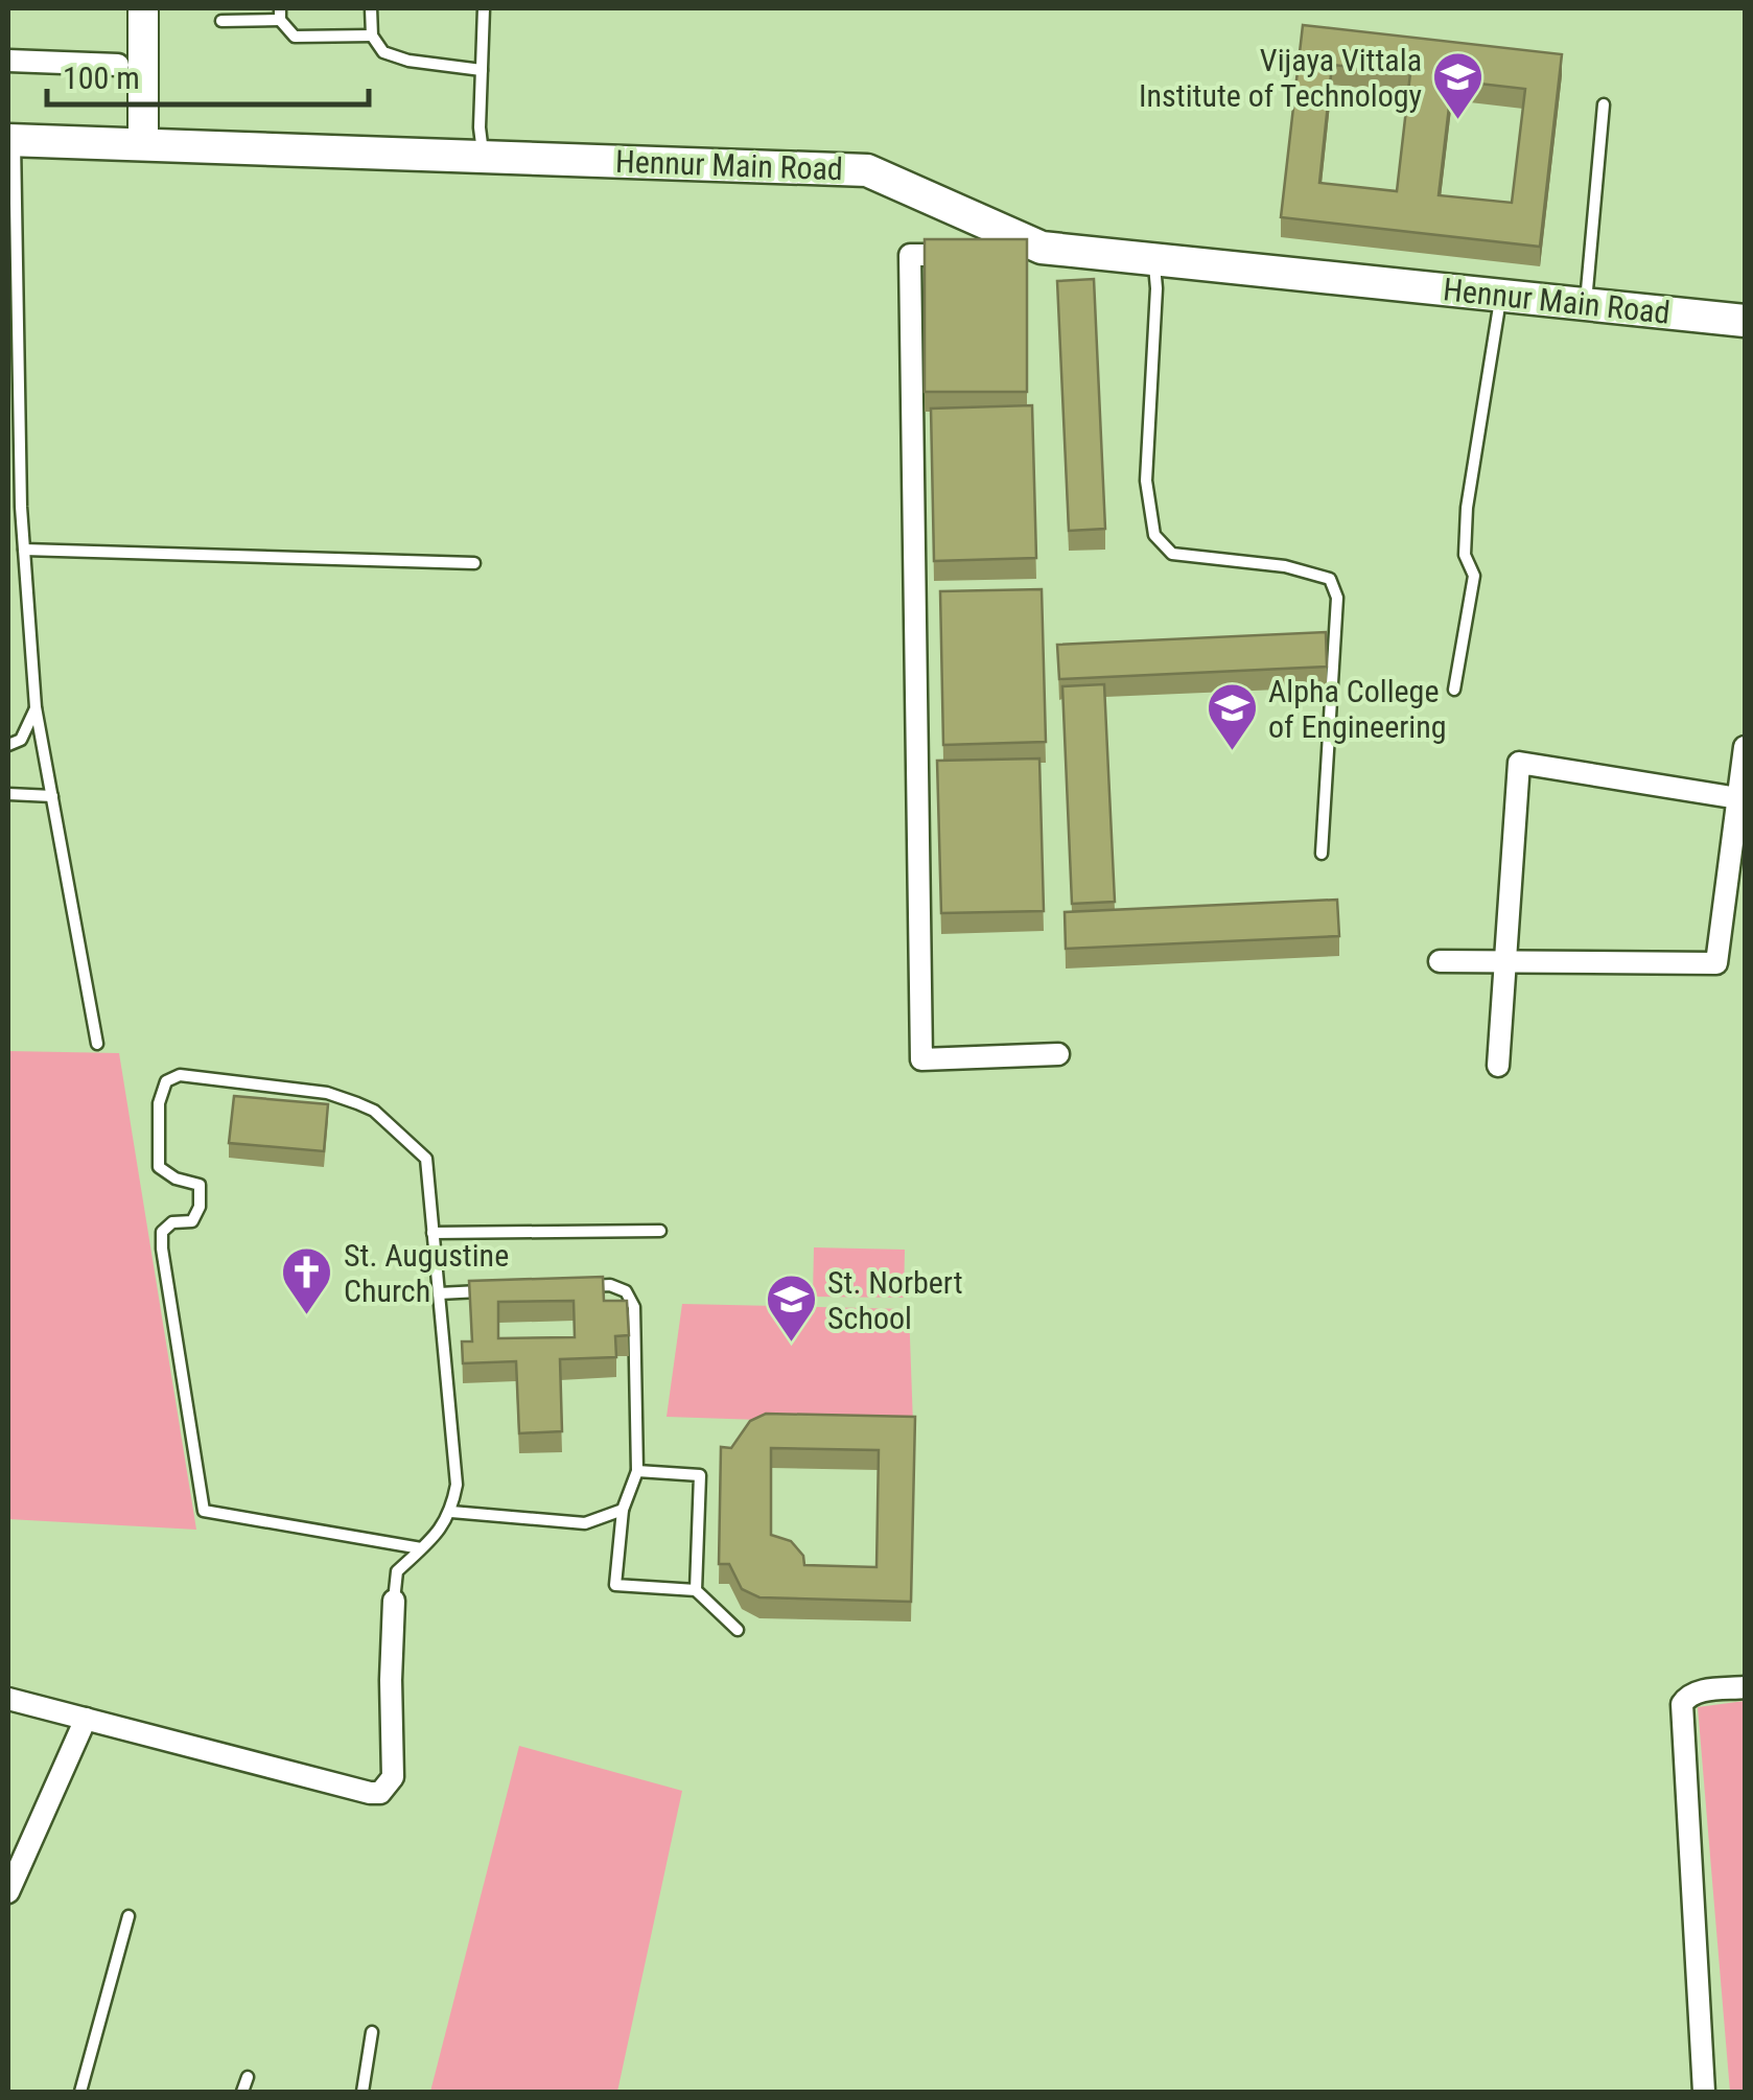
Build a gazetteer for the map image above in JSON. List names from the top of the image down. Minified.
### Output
{"streets":{"main road":["Hennur Main Road"]},"places":{"school or university":["Vijaya Vittala Institute of Technology","Alpha College of Engineering","St. Norbert School"],"church":["St. Augustine Church"]},"scale_bar":"100 m"}
